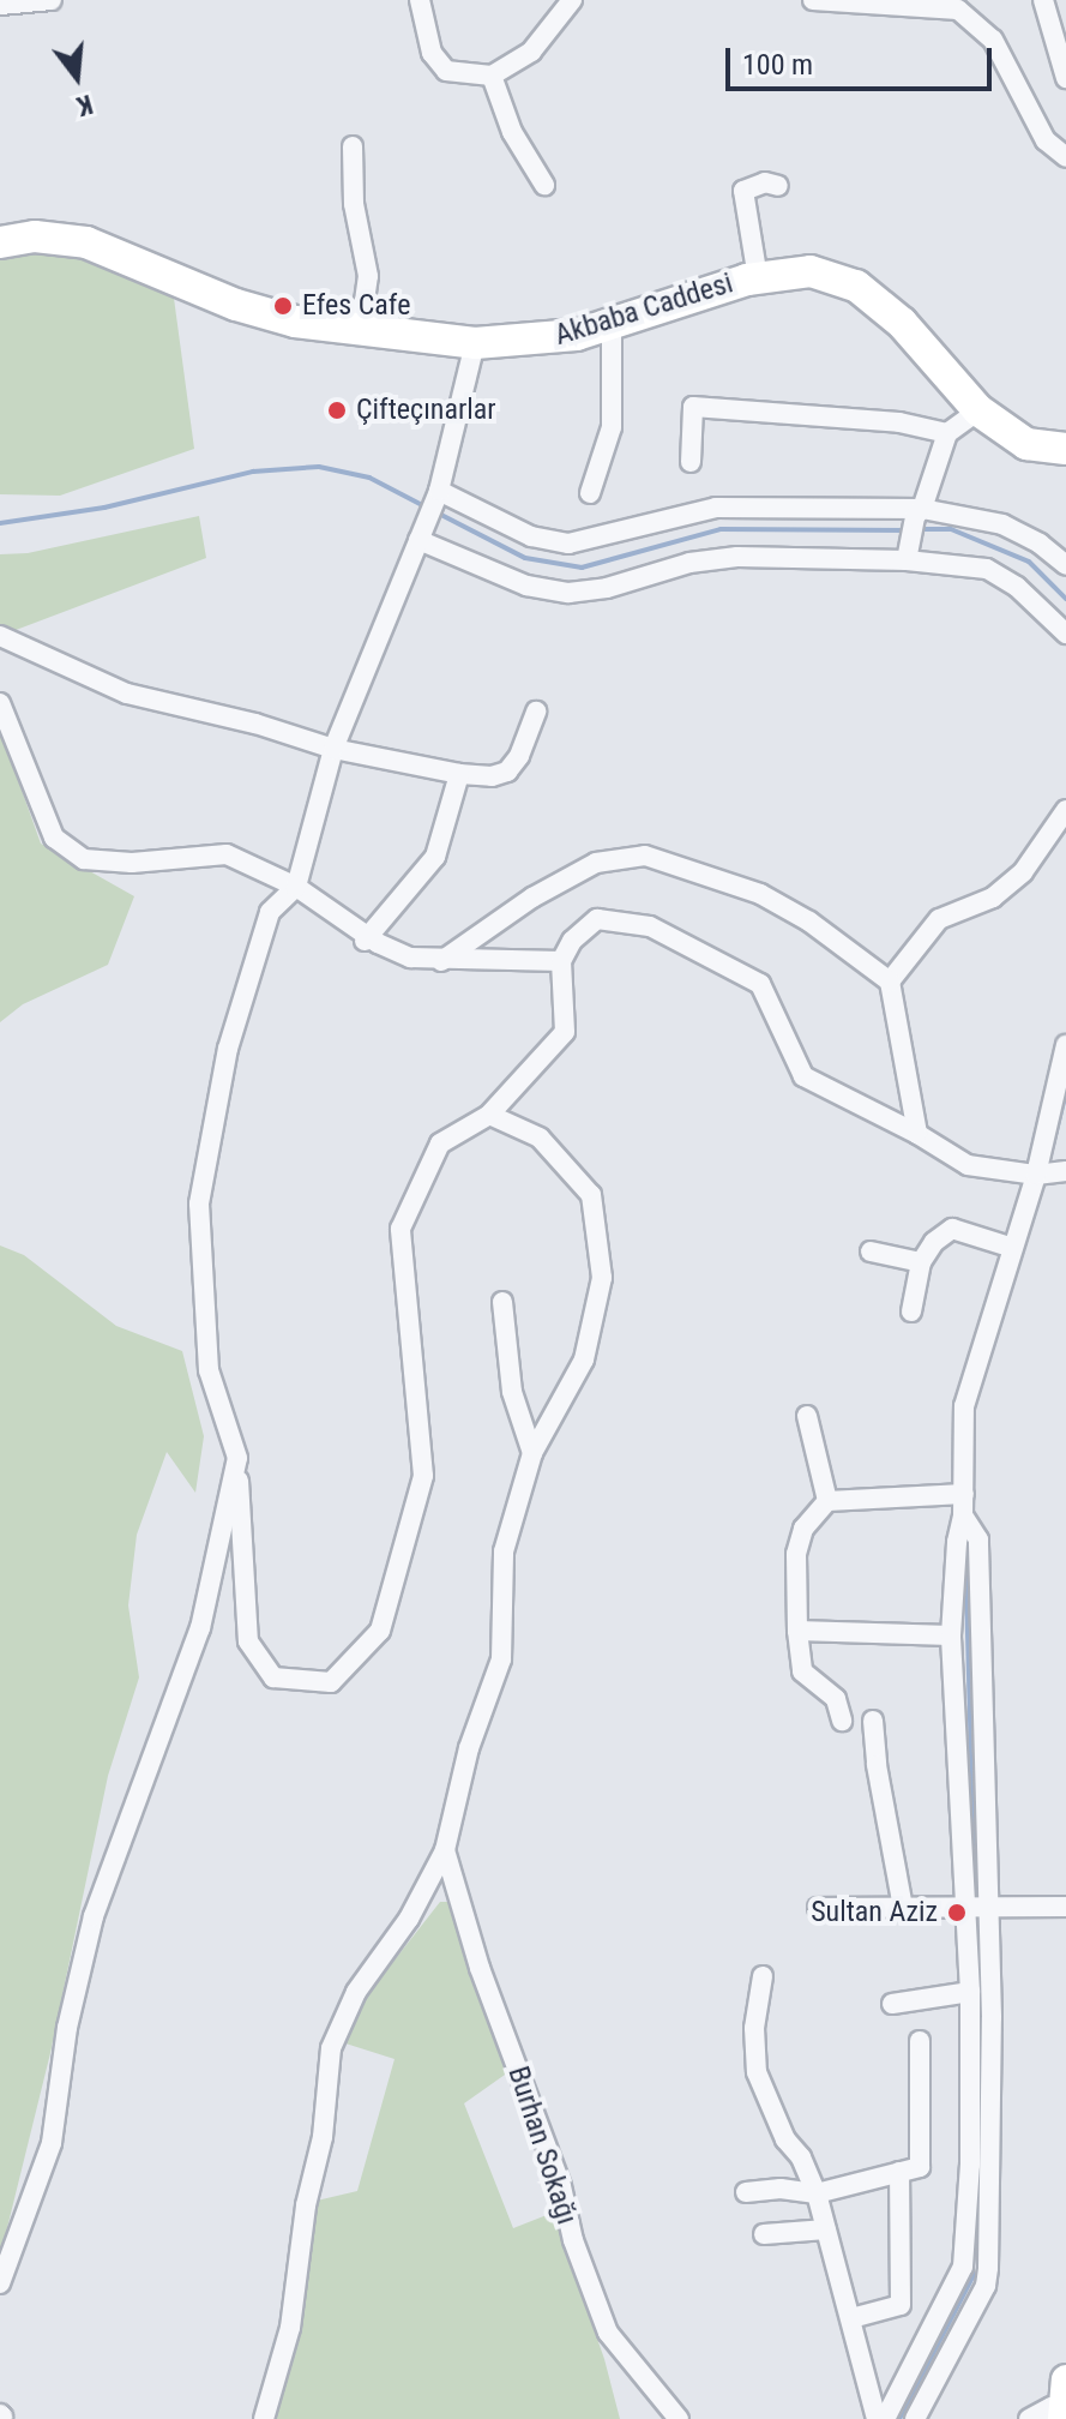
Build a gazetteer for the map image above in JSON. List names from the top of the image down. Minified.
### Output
{"streets":{"main road":["Akbaba Caddesi"],"street":["Burhan Sokağı"]},"places":["Efes Cafe","Çifteçınarlar","Sultan Aziz"],"scale_bar":"100 m","north":"bottom"}
